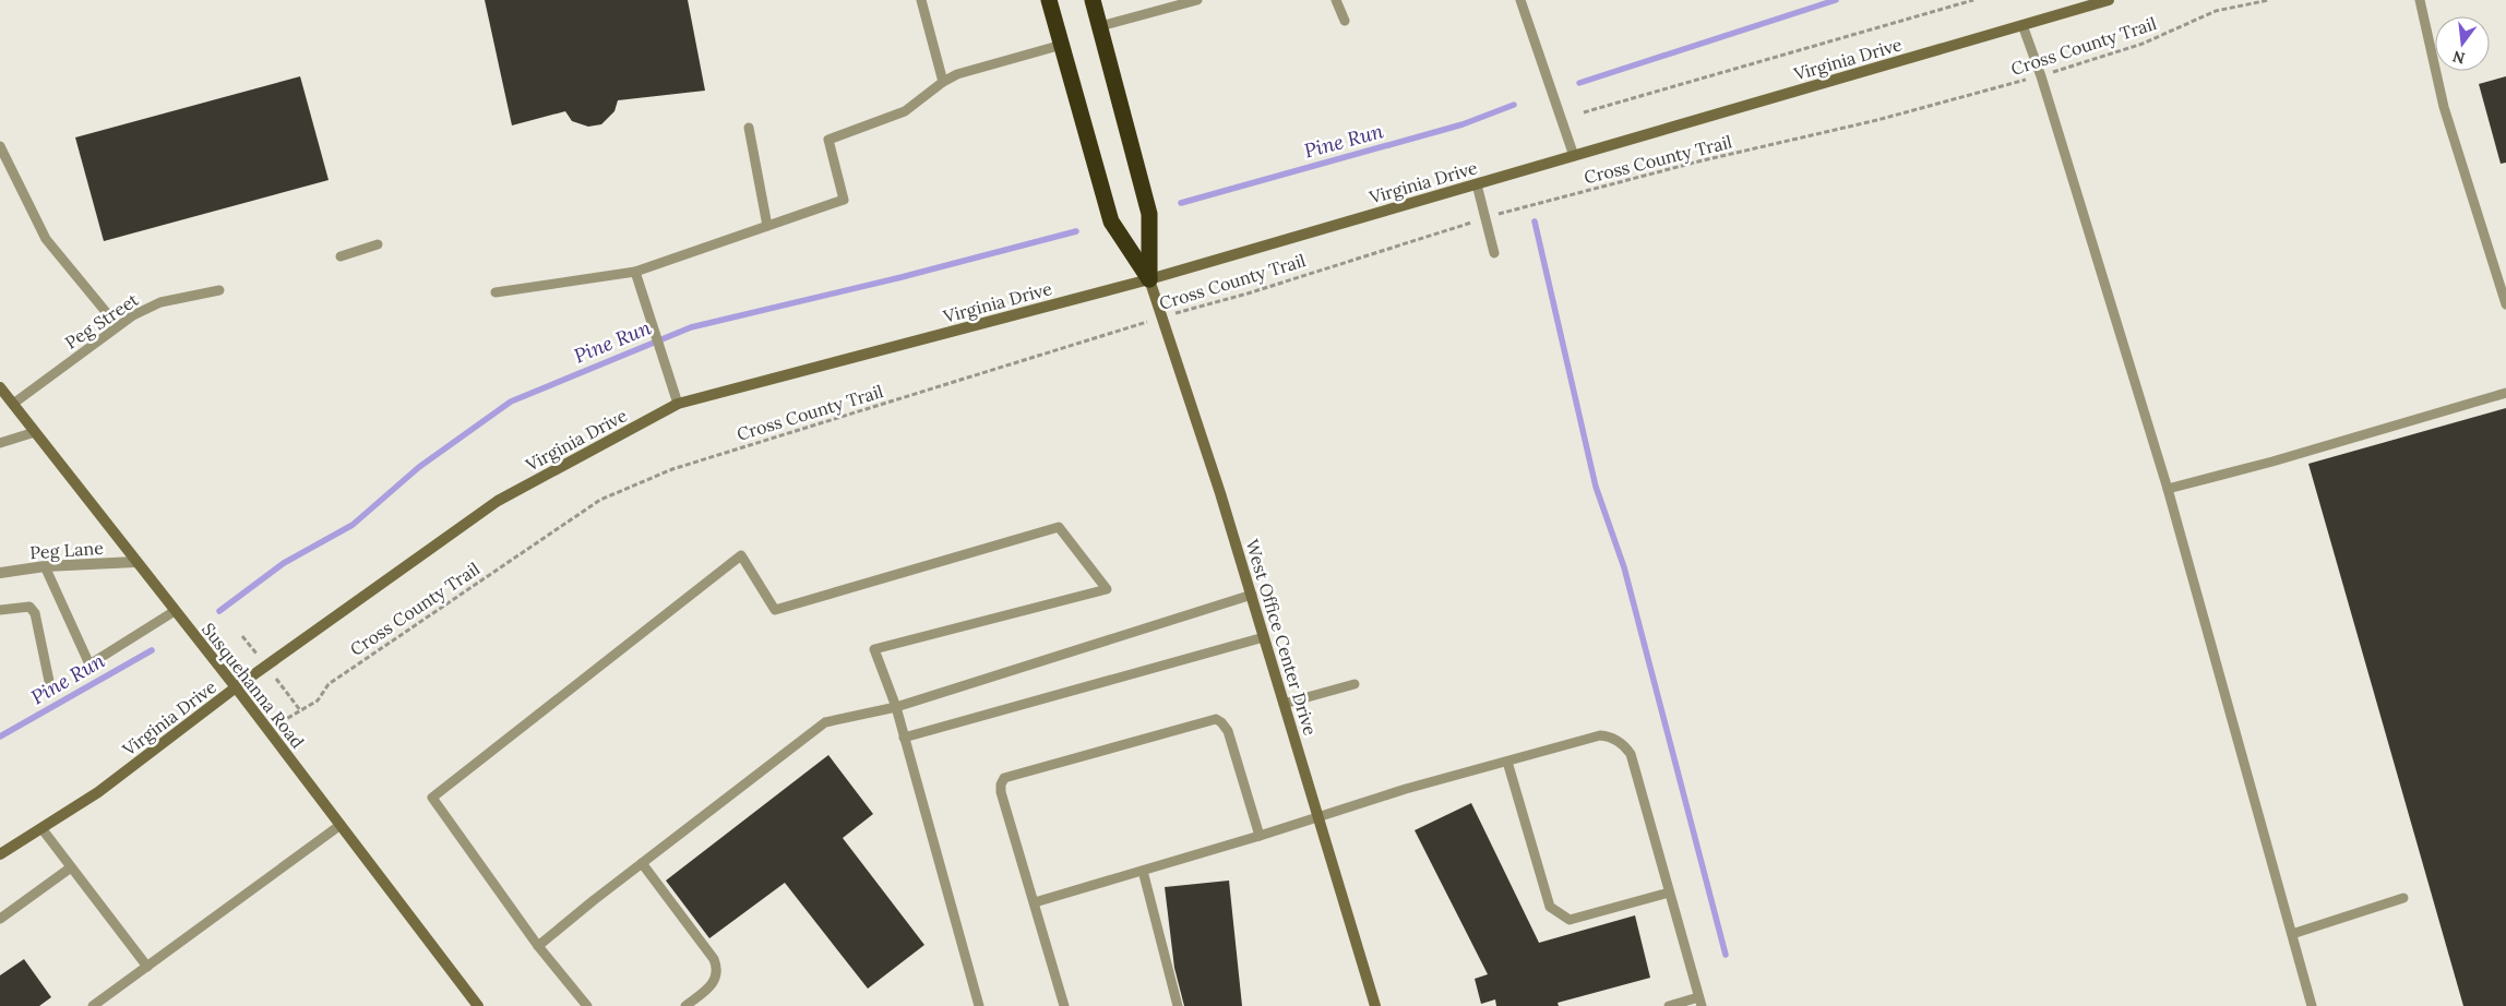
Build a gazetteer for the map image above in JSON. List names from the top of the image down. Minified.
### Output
{"streets":{"main road":["Virginia Drive","West Office Center Drive","Susquehanna Road"],"street":["Peg Lane"],"lane":["Peg Street"],"path":["Cross County Trail"]},"crossings":[["Cross County Trail","West Office Center Drive"],["Cross County Trail","Susquehanna Road"],["Virginia Drive","West Office Center Drive"],["Virginia Drive","Susquehanna Road"],["Peg Street","Susquehanna Road"],["Peg Lane","Susquehanna Road"]],"water":["Pine Run"],"north":"bottom"}
